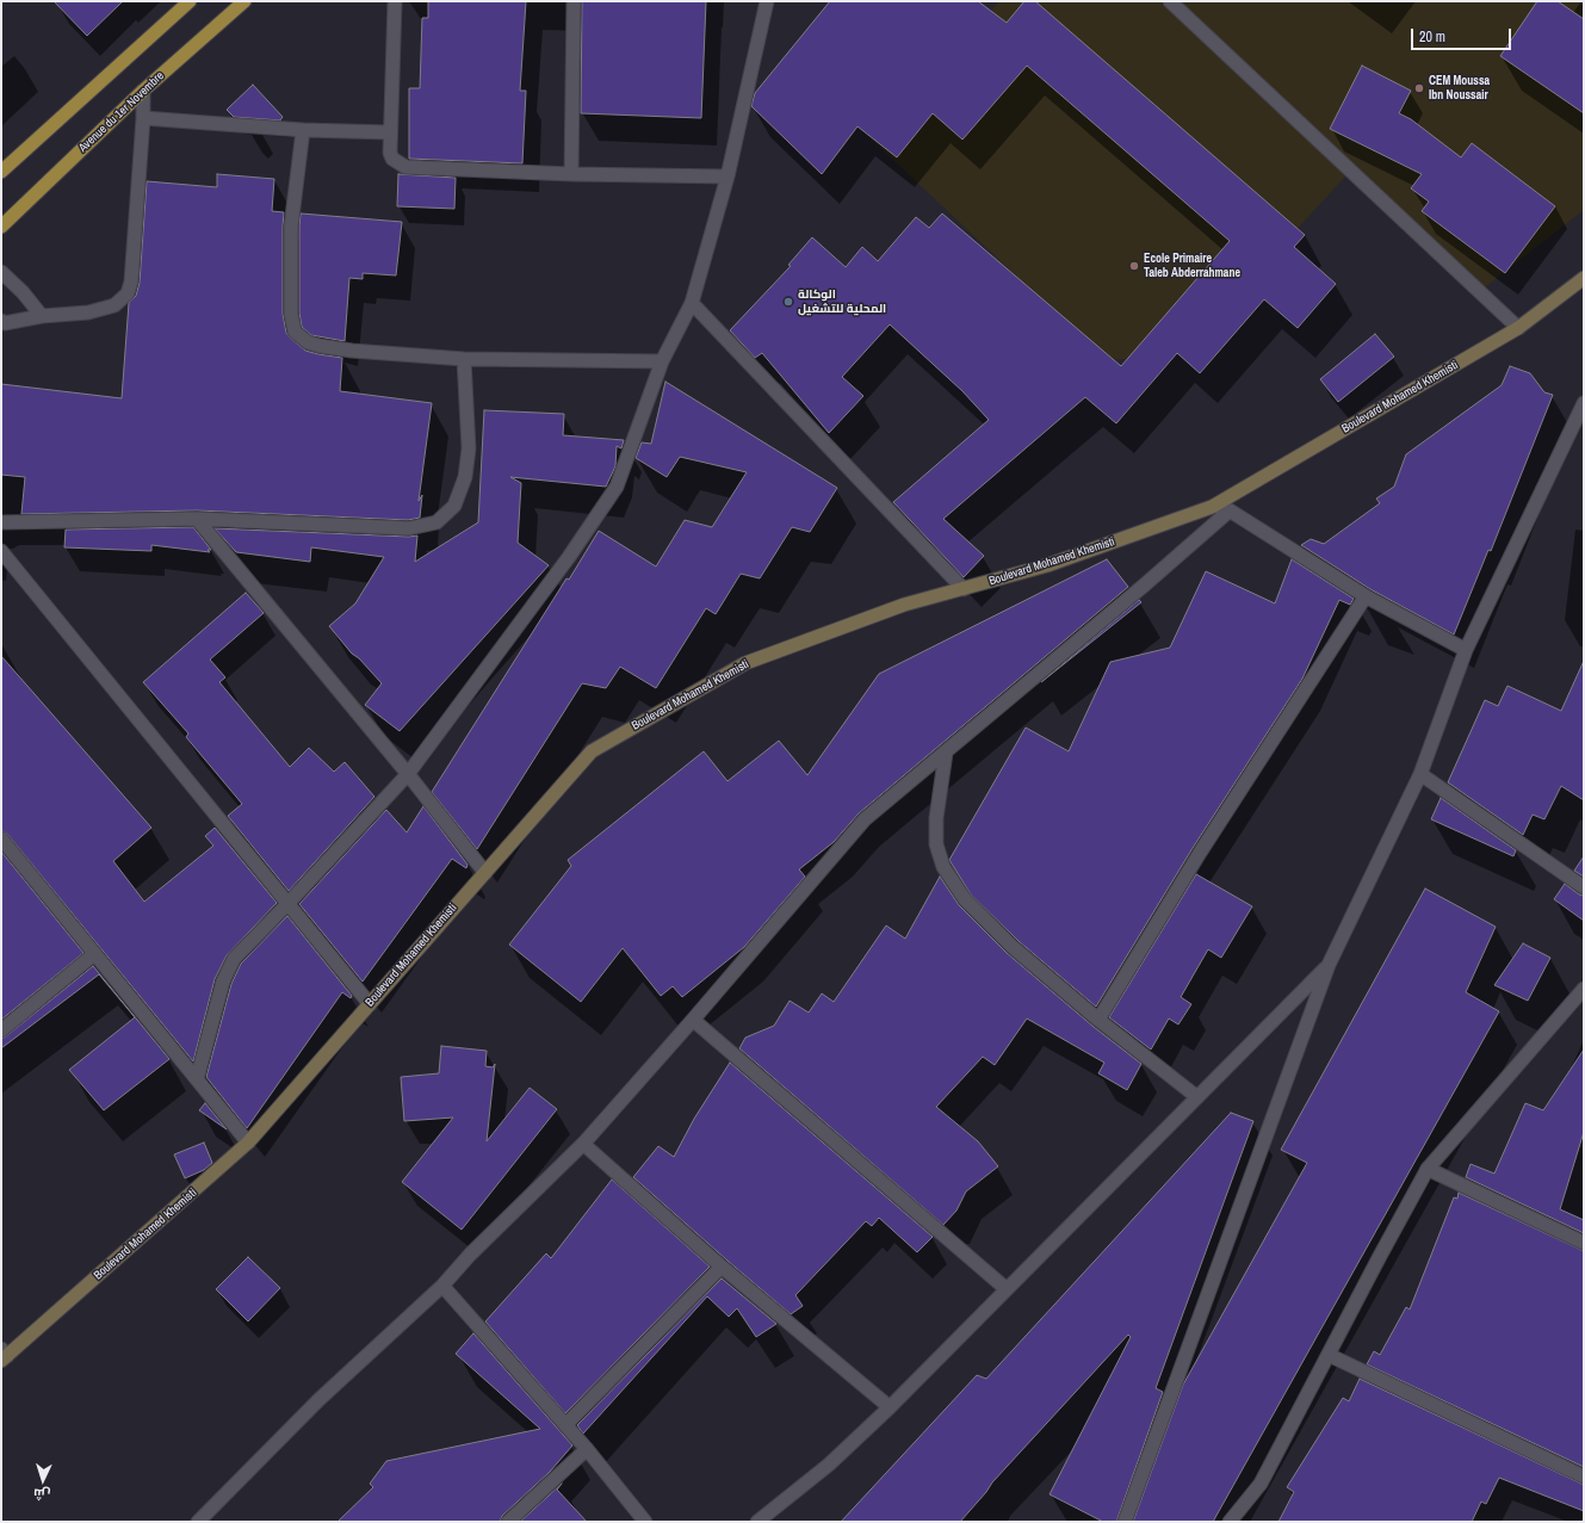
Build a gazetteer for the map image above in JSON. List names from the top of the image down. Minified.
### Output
{"streets":{"main road":["Avenue du 1er Novembre","Boulevard Mohamed Khemisti"]},"places":["CEM Moussa Ibn Noussair","Ecole Primaire Taleb Abderrahmane","الوكالة المحلية للتشغيل"],"scale_bar":"20 m","north":"bottom"}
